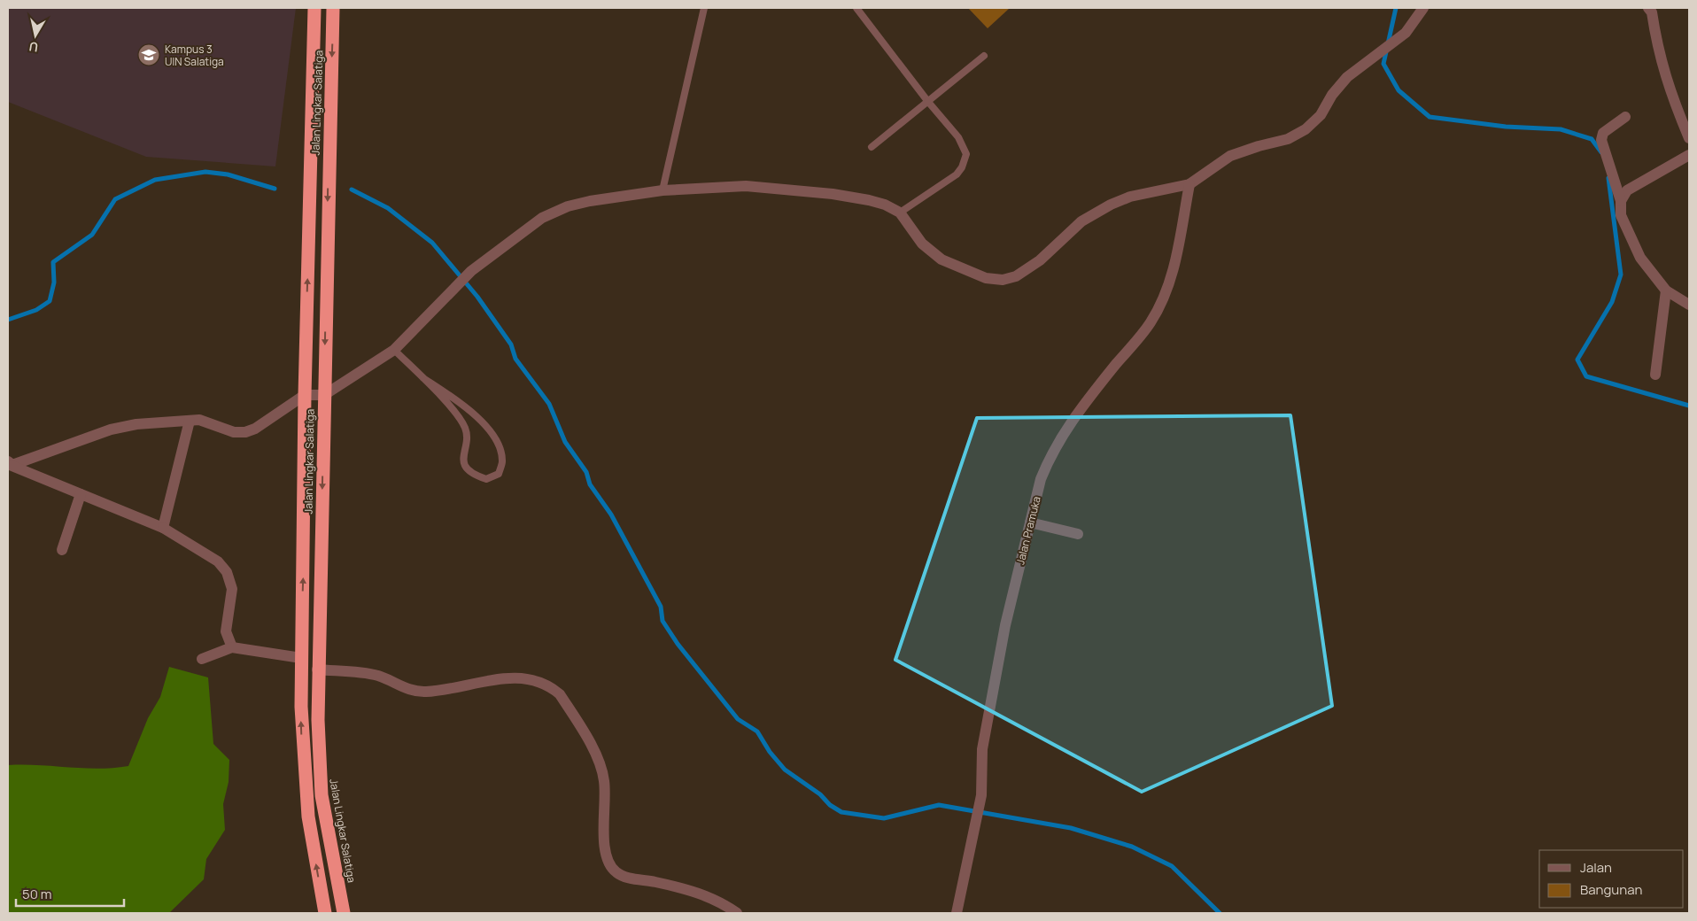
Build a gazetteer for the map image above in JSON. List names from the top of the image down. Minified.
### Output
{"streets":{"highway":["Jalan Lingkar Salatiga"],"street":["Jalan Pramuka"]},"places":{"school or university":["Kampus 3 UIN Salatiga"]},"legend":["Jalan","Bangunan"],"scale_bar":"50 m","north":"bottom"}
